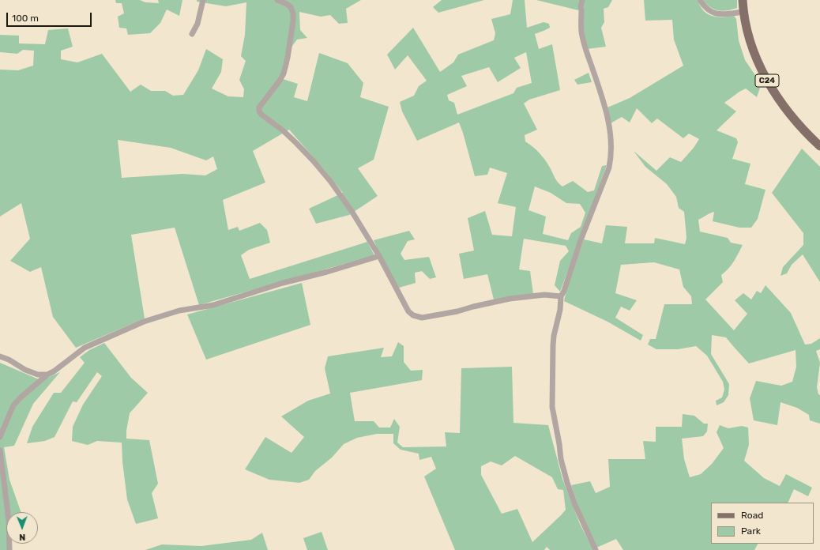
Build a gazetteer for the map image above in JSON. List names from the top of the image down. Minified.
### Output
{"streets":{"main road":["C24"]},"legend":["Road","Park"],"scale_bar":"100 m","north":"bottom"}
